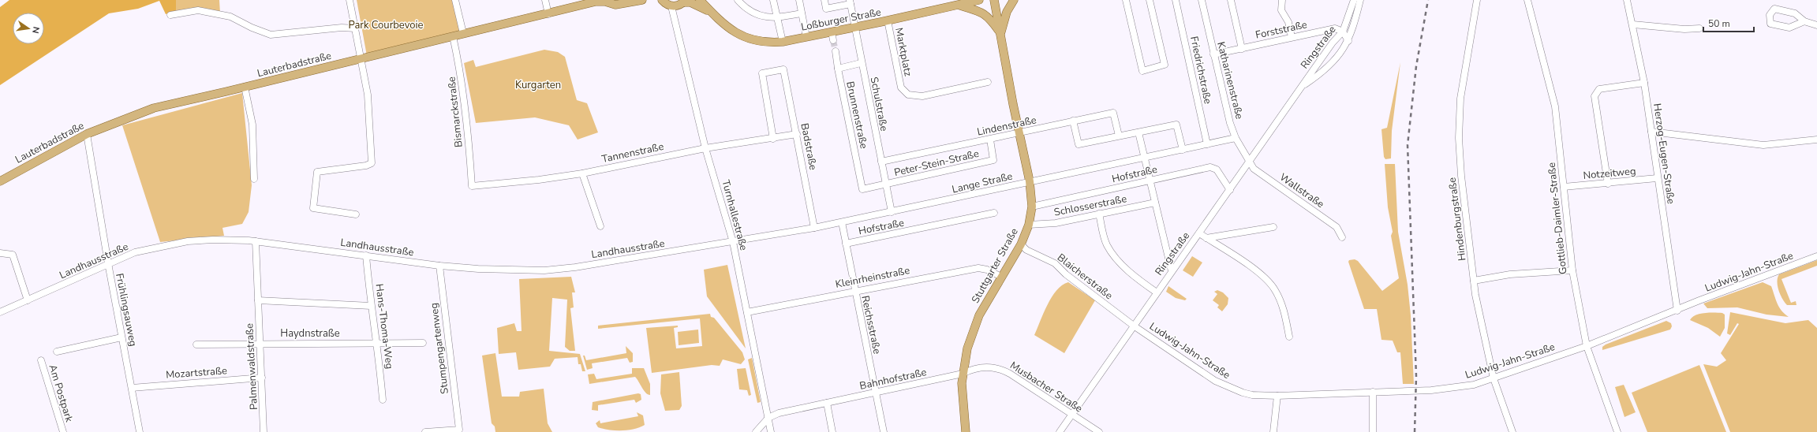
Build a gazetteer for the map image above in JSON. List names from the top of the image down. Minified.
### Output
{"streets":{"main road":["Loßburger Straße","Lauterbadstraße","Stuttgarter Straße"],"street":["Forststraße","Ringstraße","Marktplatz","Friedrichstraße","Katharinenstraße","Schulstraße","Bismarckstraße","Brunnenstraße","Lindenstraße","Badstraße","Tannenstraße","Herzog-Eugen-Straße","Peter-Stein-Straße","Notzeitweg","Hofstraße","Lange Straße","Wallstraße","Schlosserstraße","Turnhallestraße","Gottlieb-Daimler-Straße","Hindenburgstraße","Landhausstraße","Ludwig-Jahn-Straße","Blaicherstraße","Kleinrheinstraße","Frühlingsauweg","Reichsstraße","Hans-Thoma-Weg","Haydnstraße","Stumpengartenweg","Palmenwaldstraße","Mozartstraße","Bahnhofstraße","Musbacher Straße","Am Postpark"]},"crossings":[["Loßburger Straße","Marktplatz"],["Loßburger Straße","Schulstraße"],["Loßburger Straße","Stuttgarter Straße"],["Forststraße","Ringstraße"],["Forststraße","Katharinenstraße"],["Ringstraße","Katharinenstraße"],["Ringstraße","Hofstraße"],["Ringstraße","Wallstraße"],["Ringstraße","Ludwig-Jahn-Straße"],["Ringstraße","Blaicherstraße"],["Ringstraße","Musbacher Straße"],["Lauterbadstraße","Bismarckstraße"],["Lauterbadstraße","Frühlingsauweg"],["Friedrichstraße","Lange Straße"],["Katharinenstraße","Lange Straße"],["Katharinenstraße","Wallstraße"],["Schulstraße","Brunnenstraße"],["Schulstraße","Lindenstraße"],["Schulstraße","Peter-Stein-Straße"],["Schulstraße","Lange Straße"],["Bismarckstraße","Tannenstraße"],["Brunnenstraße","Peter-Stein-Straße"],["Lindenstraße","Peter-Stein-Straße"],["Lindenstraße","Stuttgarter Straße"],["Badstraße","Tannenstraße"],["Badstraße","Lange Straße"],["Tannenstraße","Turnhallestraße"],["Herzog-Eugen-Straße","Notzeitweg"],["Herzog-Eugen-Straße","Ludwig-Jahn-Straße"],["Notzeitweg","Gottlieb-Daimler-Straße"],["Hofstraße","Stuttgarter Straße"],["Hofstraße","Reichsstraße"],["Lange Straße","Turnhallestraße"],["Lange Straße","Landhausstraße"],["Lange Straße","Stuttgarter Straße"],["Lange Straße","Reichsstraße"],["Schlosserstraße","Stuttgarter Straße"],["Turnhallestraße","Landhausstraße"],["Turnhallestraße","Kleinrheinstraße"],["Turnhallestraße","Bahnhofstraße"],["Gottlieb-Daimler-Straße","Ludwig-Jahn-Straße"],["Hindenburgstraße","Ludwig-Jahn-Straße"],["Landhausstraße","Frühlingsauweg"],["Landhausstraße","Hans-Thoma-Weg"],["Landhausstraße","Stumpengartenweg"],["Landhausstraße","Palmenwaldstraße"],["Stuttgarter Straße","Blaicherstraße"],["Stuttgarter Straße","Kleinrheinstraße"],["Stuttgarter Straße","Bahnhofstraße"],["Stuttgarter Straße","Musbacher Straße"],["Ludwig-Jahn-Straße","Blaicherstraße"],["Kleinrheinstraße","Reichsstraße"],["Frühlingsauweg","Mozartstraße"],["Reichsstraße","Bahnhofstraße"],["Hans-Thoma-Weg","Haydnstraße"],["Haydnstraße","Palmenwaldstraße"],["Palmenwaldstraße","Mozartstraße"],["Bahnhofstraße","Musbacher Straße"]],"parks":["Park Courbevoie","Kurgarten"],"scale_bar":"50 m","north":"right"}
